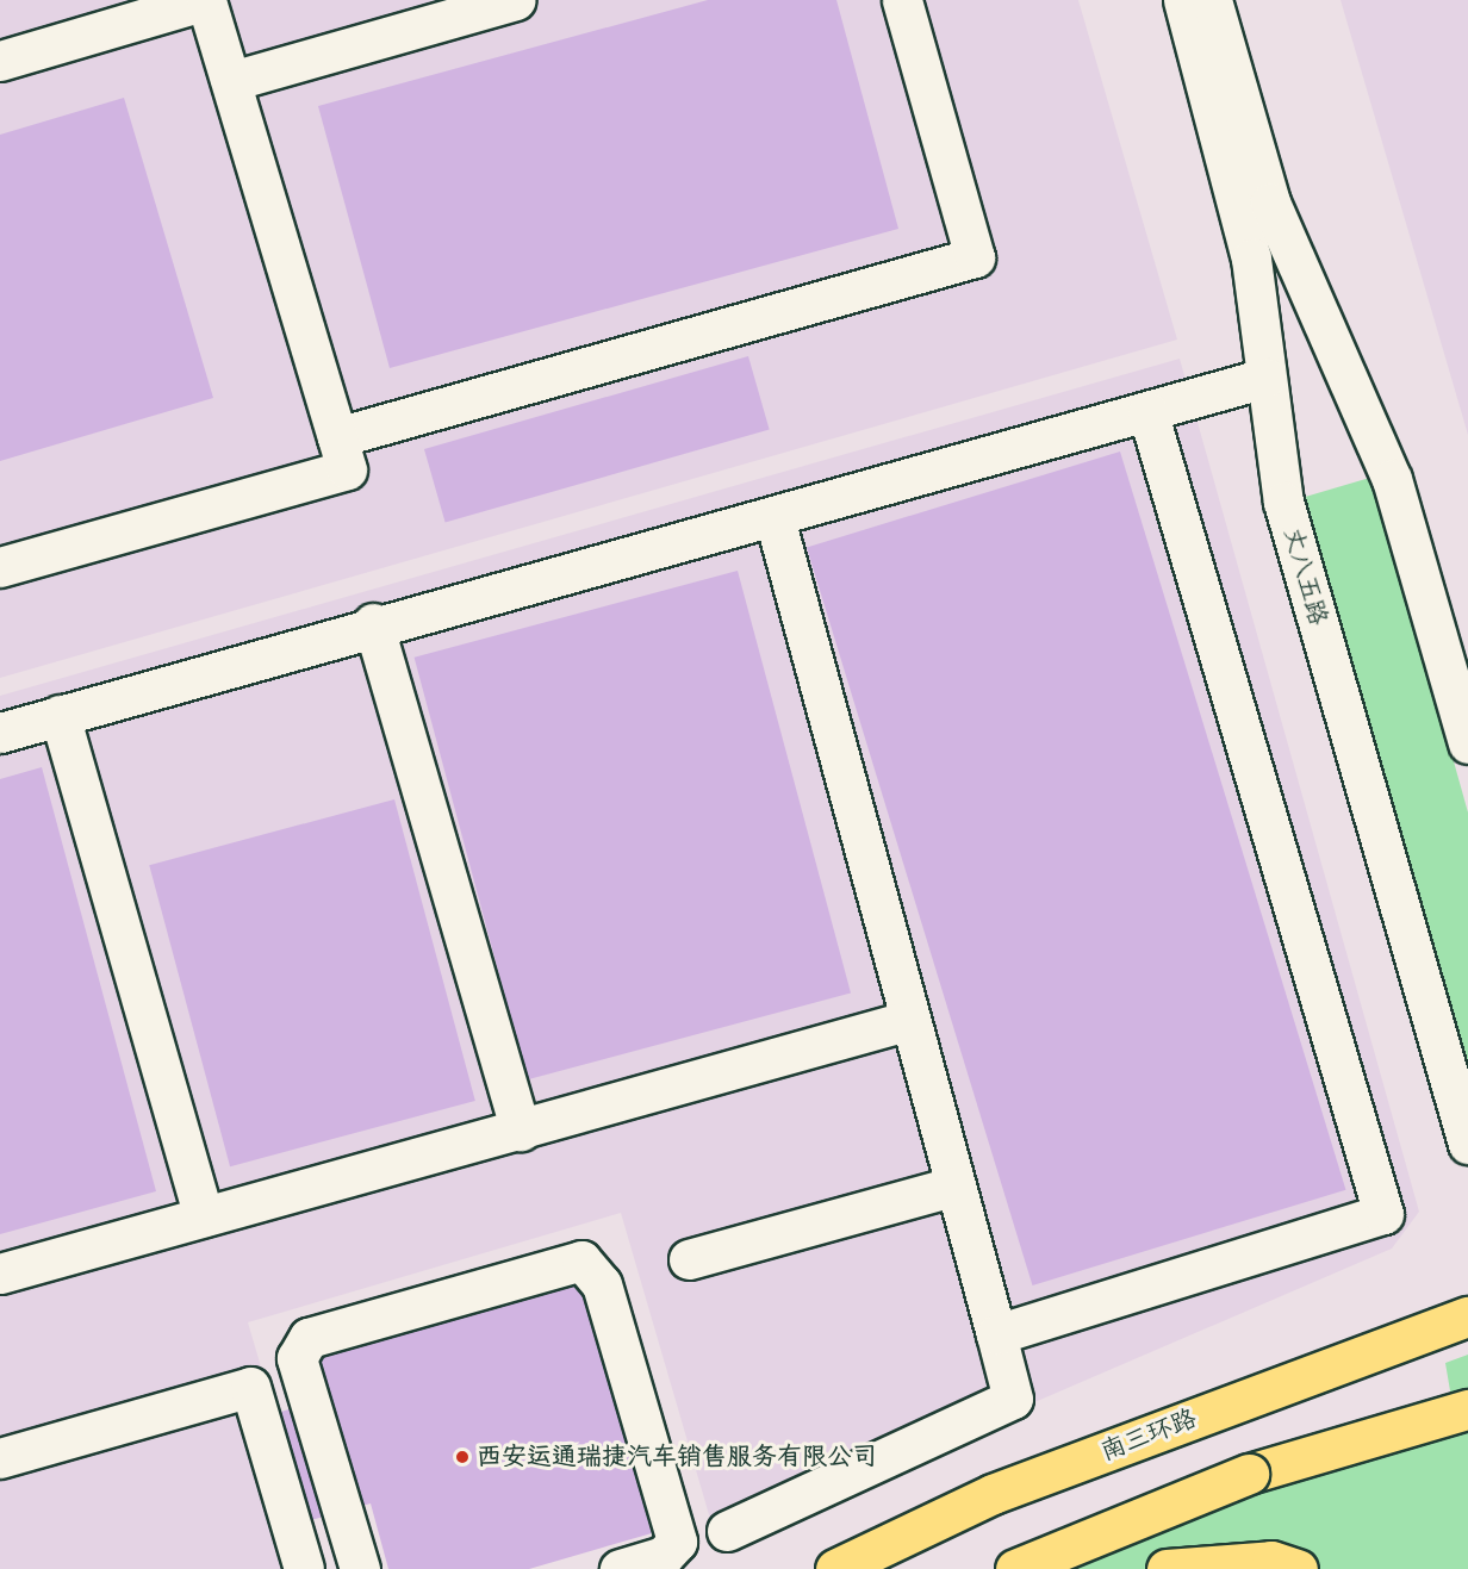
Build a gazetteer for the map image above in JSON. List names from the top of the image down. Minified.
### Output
{"streets":{"highway":["南三环路"],"street":["丈八五路"]},"places":["西安运通瑞捷汽车销售服务有限公司"]}
